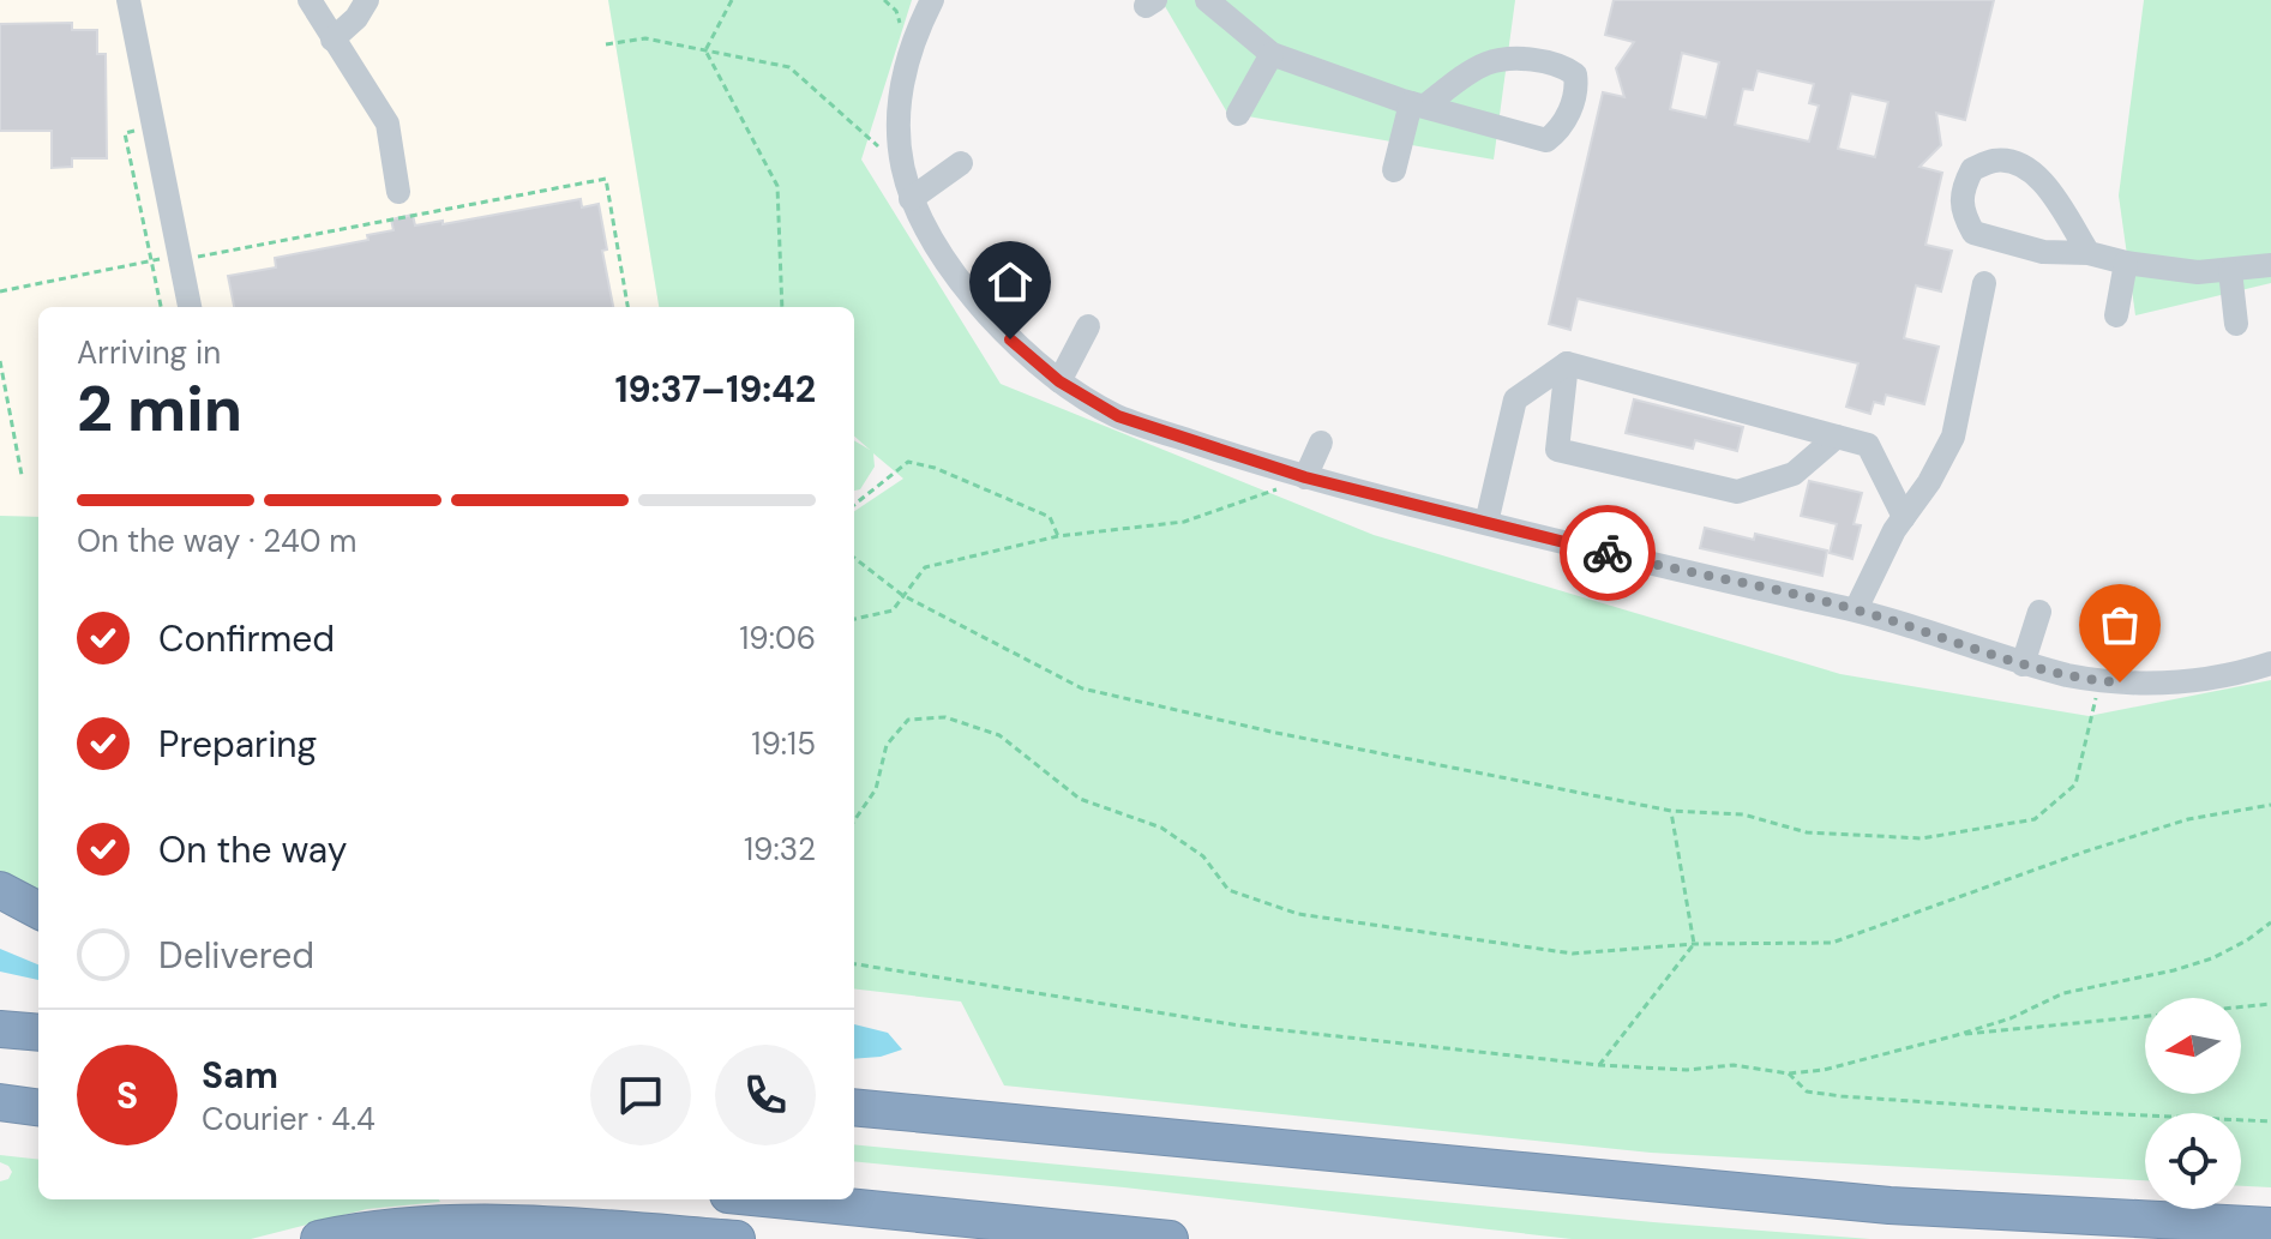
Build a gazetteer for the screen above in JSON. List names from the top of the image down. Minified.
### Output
{"north":"left","page":{"heading":["2 min","Arriving in","19:37–19:42"],"panel":["Sam","Courier · 4.4"],"bar":"On the way · 240 m","list":[["Confirmed","19:06"],["Preparing","19:15"],["On the way","19:32"],"Delivered"],"round":"S"}}
